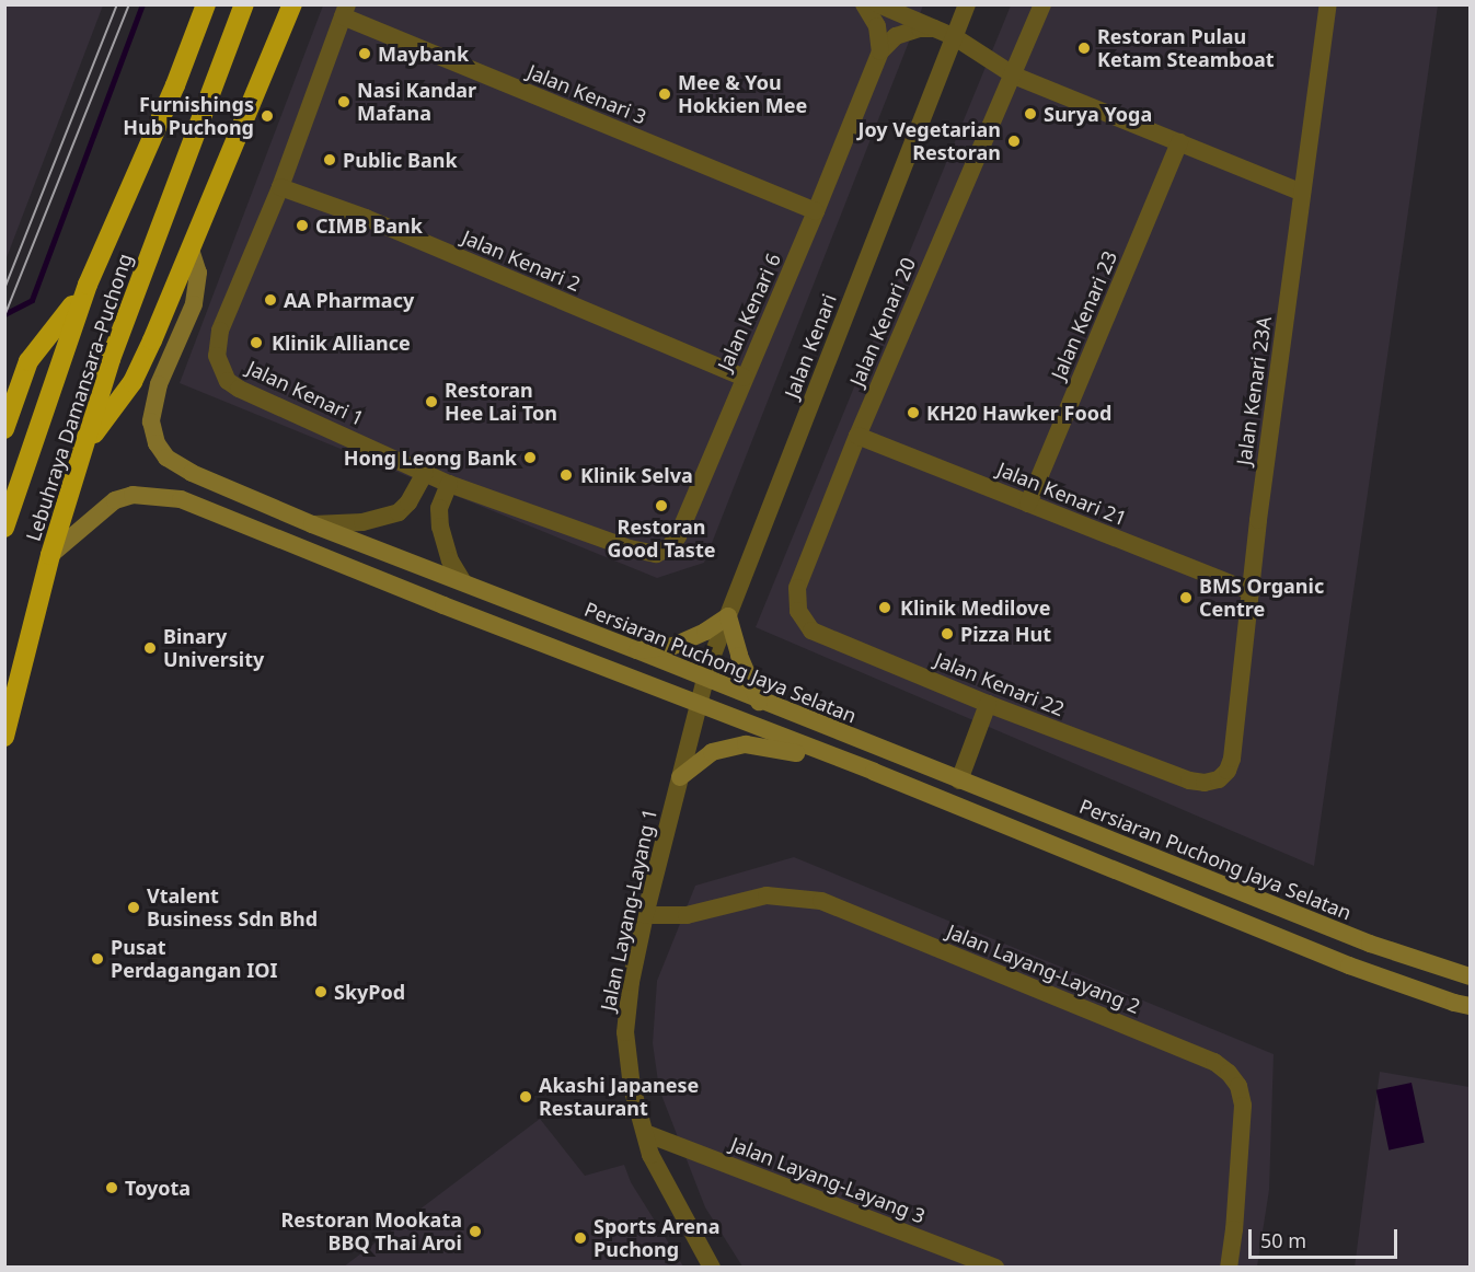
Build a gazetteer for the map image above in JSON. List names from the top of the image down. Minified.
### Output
{"streets":{"highway":["Lebuhraya Damansara–Puchong"],"main road":["Persiaran Puchong Jaya Selatan"],"street":["Jalan Kenari 3","Jalan Kenari 2","Jalan Kenari 6","Jalan Kenari 23","Jalan Kenari 20","Jalan Kenari","Jalan Kenari 23A","Jalan Kenari 1","Jalan Kenari 21","Jalan Kenari 22","Jalan Layang-Layang 1","Jalan Layang-Layang 2","Jalan Layang-Layang 3"]},"crossings":[["Jalan Kenari 3","Jalan Kenari 6"],["Jalan Kenari 3","Jalan Kenari 1"],["Jalan Kenari 2","Jalan Kenari 6"],["Jalan Kenari 2","Jalan Kenari 1"],["Jalan Kenari 6","Jalan Kenari 1"],["Jalan Kenari 23","Jalan Kenari 21"],["Jalan Kenari 20","Jalan Kenari 21"],["Jalan Kenari 20","Jalan Kenari 22"],["Jalan Kenari","Persiaran Puchong Jaya Selatan"],["Jalan Kenari","Jalan Layang-Layang 1"],["Jalan Kenari 23A","Jalan Kenari 21"],["Jalan Kenari 23A","Jalan Kenari 22"],["Jalan Layang-Layang 1","Jalan Layang-Layang 2"],["Jalan Layang-Layang 1","Jalan Layang-Layang 3"]],"places":["Restoran Pulau Ketam Steamboat","Maybank","Mee & You Hokkien Mee","Nasi Kandar Mafana","Surya Yoga","Furnishings Hub Puchong","Joy Vegetarian Restoran","Public Bank","CIMB Bank","AA Pharmacy","Klinik Alliance","Restoran Hee Lai Ton","KH20 Hawker Food","Hong Leong Bank","Klinik Selva","Restoran Good Taste","BMS Organic Centre","Klinik Medilove","Pizza Hut","Binary University","Vtalent Business Sdn Bhd","Pusat Perdagangan IOI","SkyPod","Akashi Japanese Restaurant","Toyota","Restoran Mookata BBQ Thai Aroi","Sports Arena Puchong"],"scale_bar":"50 m"}
